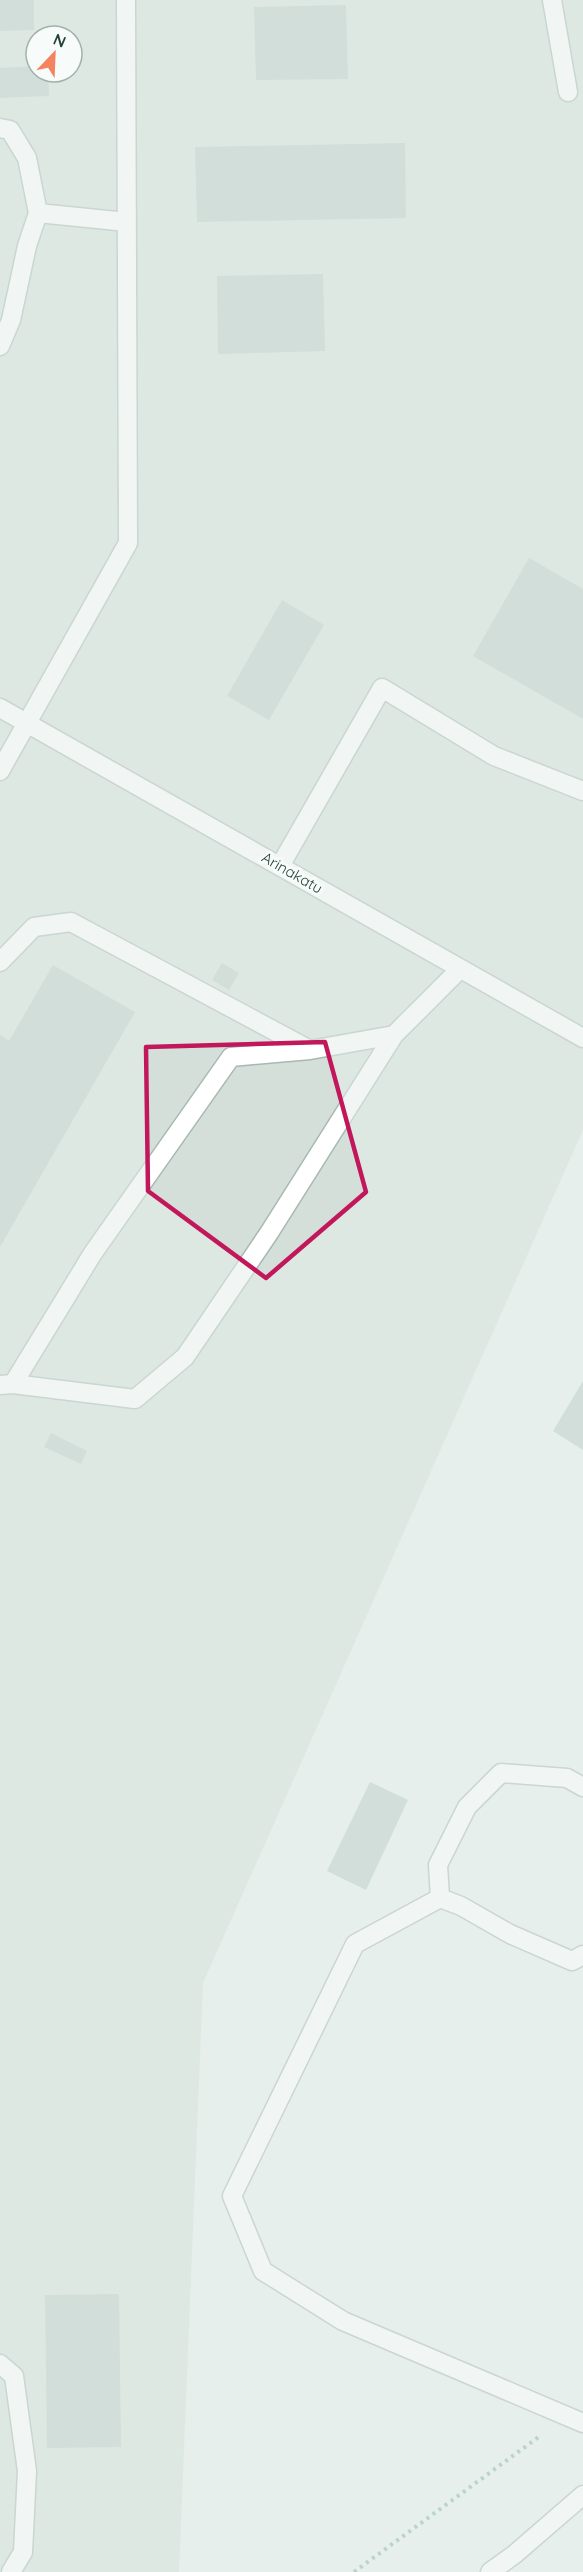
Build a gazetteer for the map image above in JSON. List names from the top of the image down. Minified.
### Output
{"streets":{"street":["Arinakatu"]},"north":"top right"}
